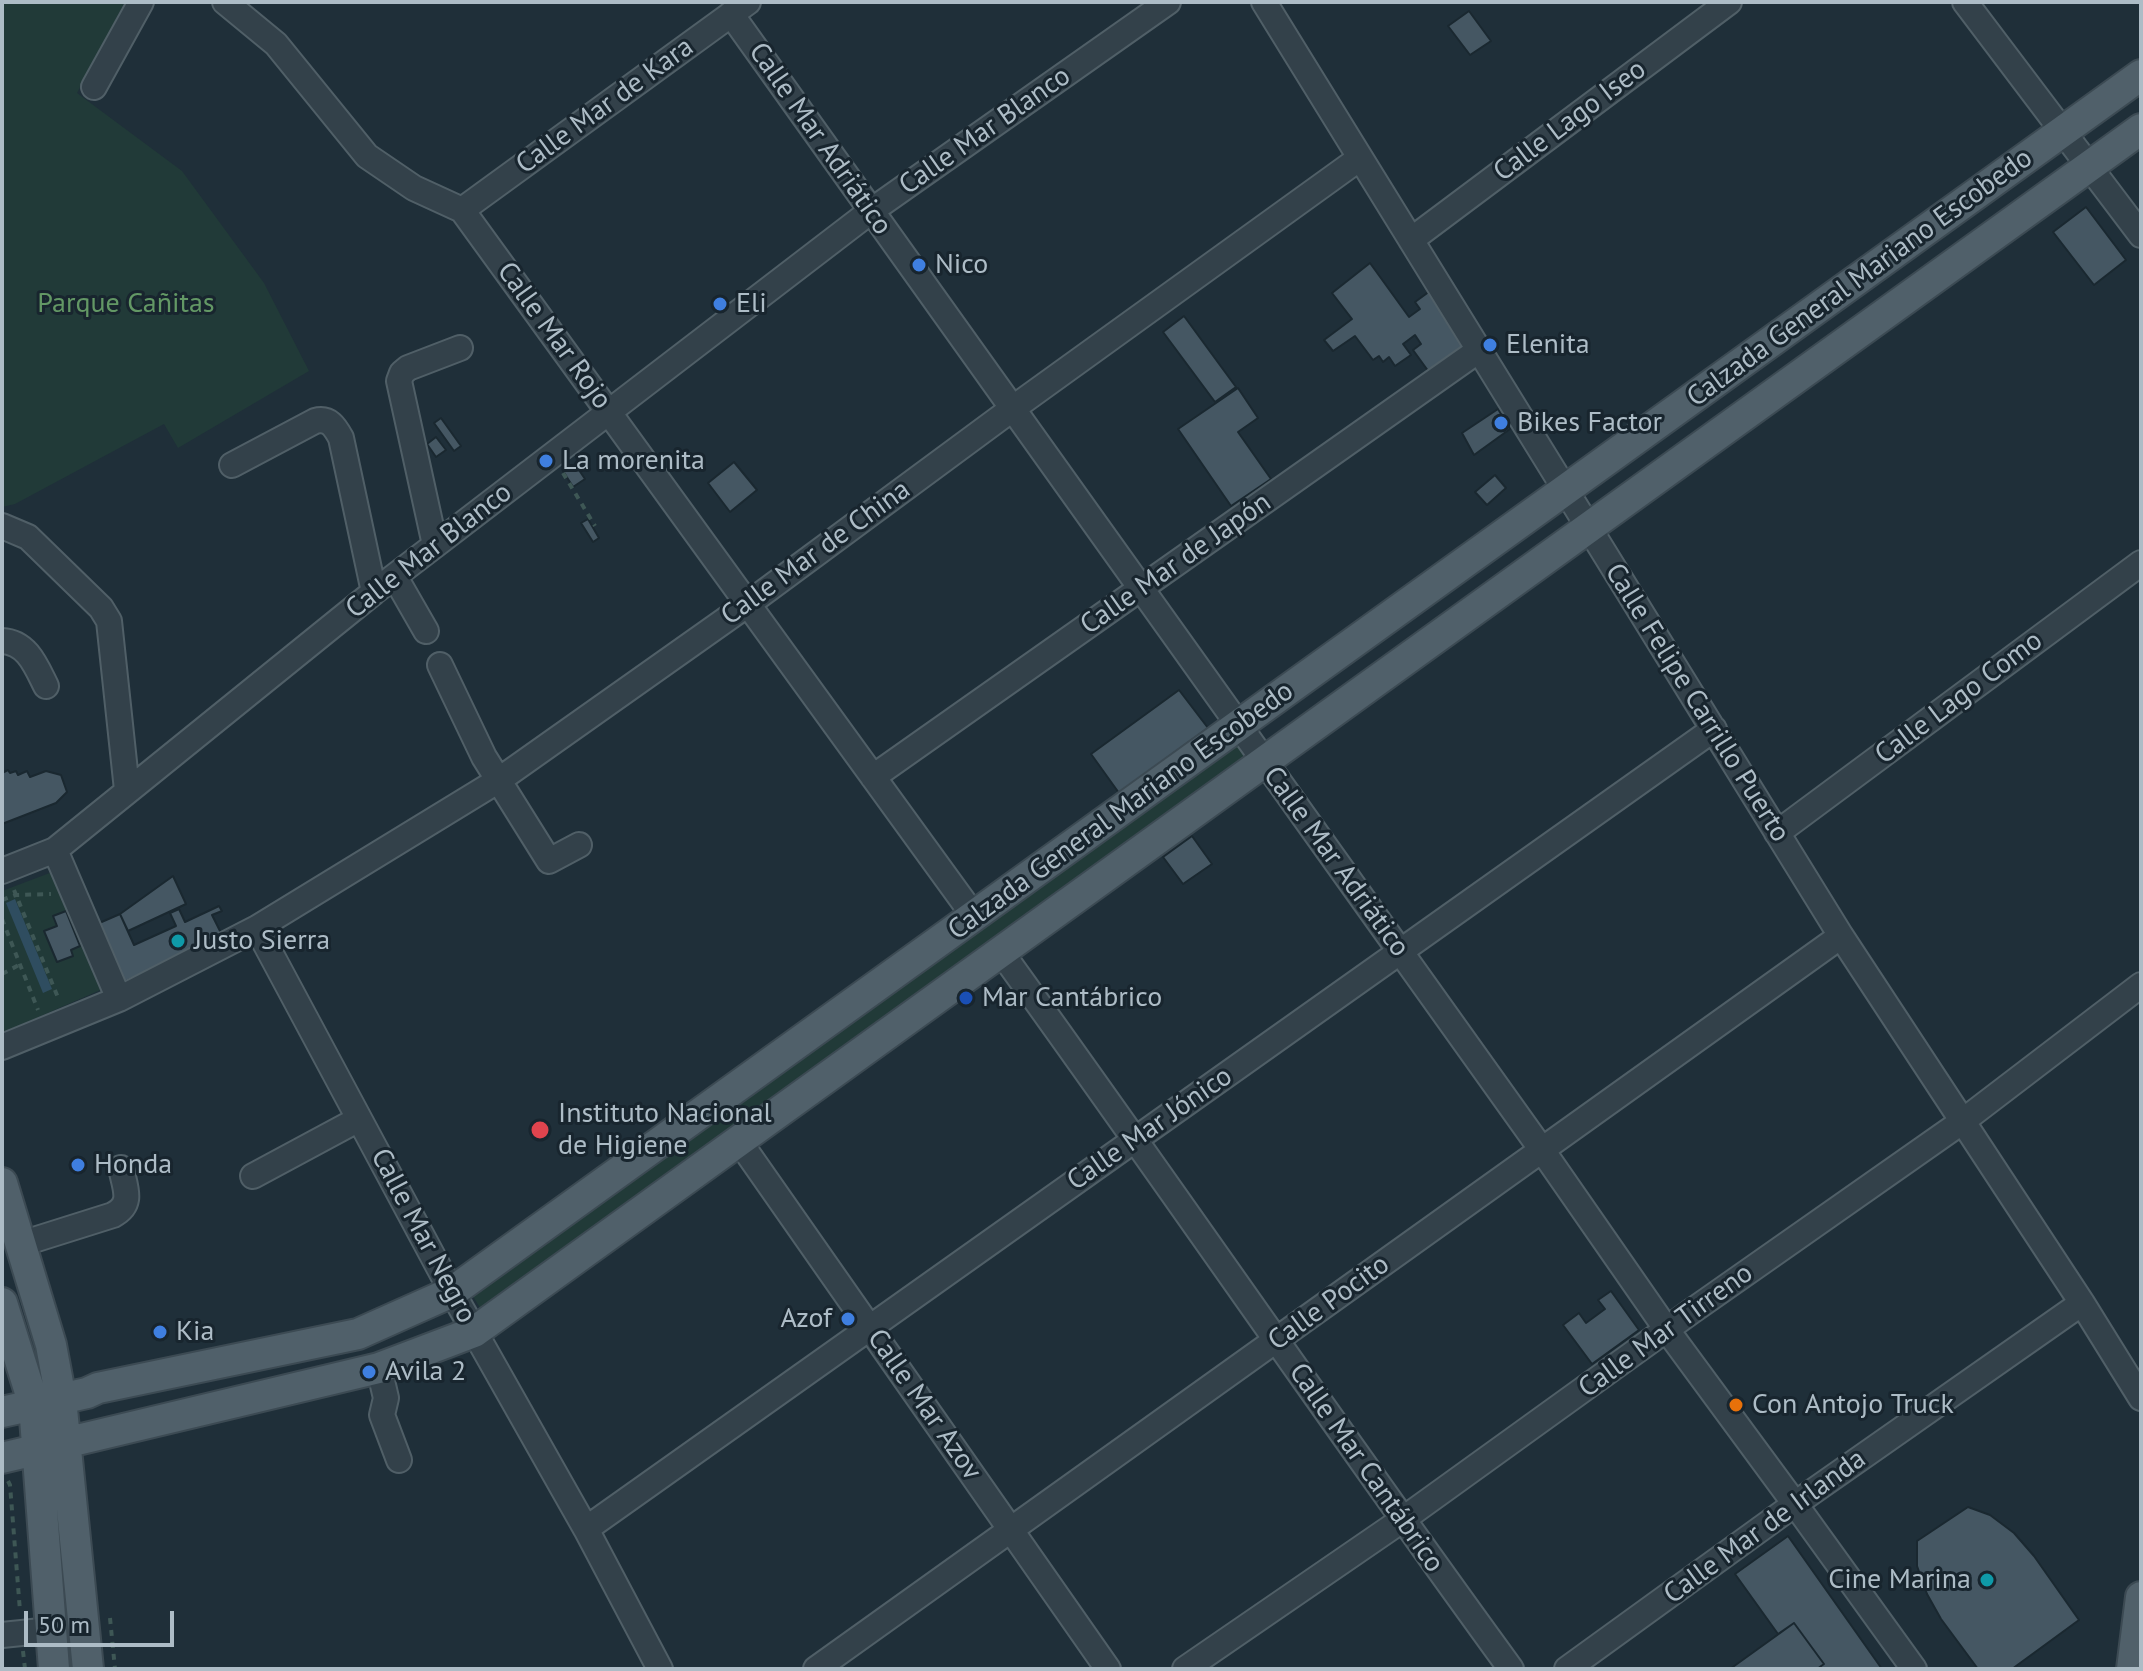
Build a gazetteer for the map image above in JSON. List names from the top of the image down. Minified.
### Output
{"streets":{"main road":["Calzada General Mariano Escobedo"],"street":["Calle Mar de Kara","Calle Lago Iseo","Calle Mar Blanco","Calle Mar Adriático","Calle Mar Rojo","Calle Mar de China","Calle Mar de Japón","Calle Lago Como","Calle Felipe Carrillo Puerto","Calle Mar Jónico","Calle Mar Negro","Calle Pocito","Calle Mar Tirreno","Calle Mar Azov","Calle Mar Cantábrico","Calle Mar de Irlanda"]},"crossings":[["Calle Mar de Kara","Calle Mar Adriático"],["Calle Mar de Kara","Calle Mar Rojo"],["Calle Lago Iseo","Calle Felipe Carrillo Puerto"],["Calle Mar Blanco","Calle Mar Adriático"],["Calle Mar Blanco","Calle Mar Rojo"],["Calle Mar Adriático","Calzada General Mariano Escobedo"],["Calle Mar Adriático","Calle Mar de China"],["Calle Mar Adriático","Calle Mar de Japón"],["Calle Mar Adriático","Calle Mar Jónico"],["Calle Mar Adriático","Calle Pocito"],["Calle Mar Adriático","Calle Mar Tirreno"],["Calle Mar Adriático","Calle Mar de Irlanda"],["Calzada General Mariano Escobedo","Calle Mar Rojo"],["Calzada General Mariano Escobedo","Calle Felipe Carrillo Puerto"],["Calzada General Mariano Escobedo","Calle Mar Negro"],["Calzada General Mariano Escobedo","Calle Mar Azov"],["Calzada General Mariano Escobedo","Calle Mar Cantábrico"],["Calle Mar Rojo","Calle Mar de China"],["Calle Mar Rojo","Calle Mar de Japón"],["Calle Mar de China","Calle Felipe Carrillo Puerto"],["Calle Mar de China","Calle Mar Negro"],["Calle Mar de Japón","Calle Felipe Carrillo Puerto"],["Calle Lago Como","Calle Felipe Carrillo Puerto"],["Calle Felipe Carrillo Puerto","Calle Mar Jónico"],["Calle Felipe Carrillo Puerto","Calle Pocito"],["Calle Felipe Carrillo Puerto","Calle Mar Tirreno"],["Calle Felipe Carrillo Puerto","Calle Mar de Irlanda"],["Calle Mar Jónico","Calle Mar Negro"],["Calle Mar Jónico","Calle Mar Azov"],["Calle Mar Jónico","Calle Mar Cantábrico"],["Calle Pocito","Calle Mar Azov"],["Calle Pocito","Calle Mar Cantábrico"],["Calle Mar Tirreno","Calle Mar Cantábrico"]],"parks":["Parque Cañitas"],"places":["Nico","Eli","Elenita","Bikes Factor","La morenita","Justo Sierra","Mar Cantábrico","Instituto Nacional de Higiene","Honda","Azof","Kia","Avila 2","Con Antojo Truck","Cine Marina"],"scale_bar":"50 m"}
